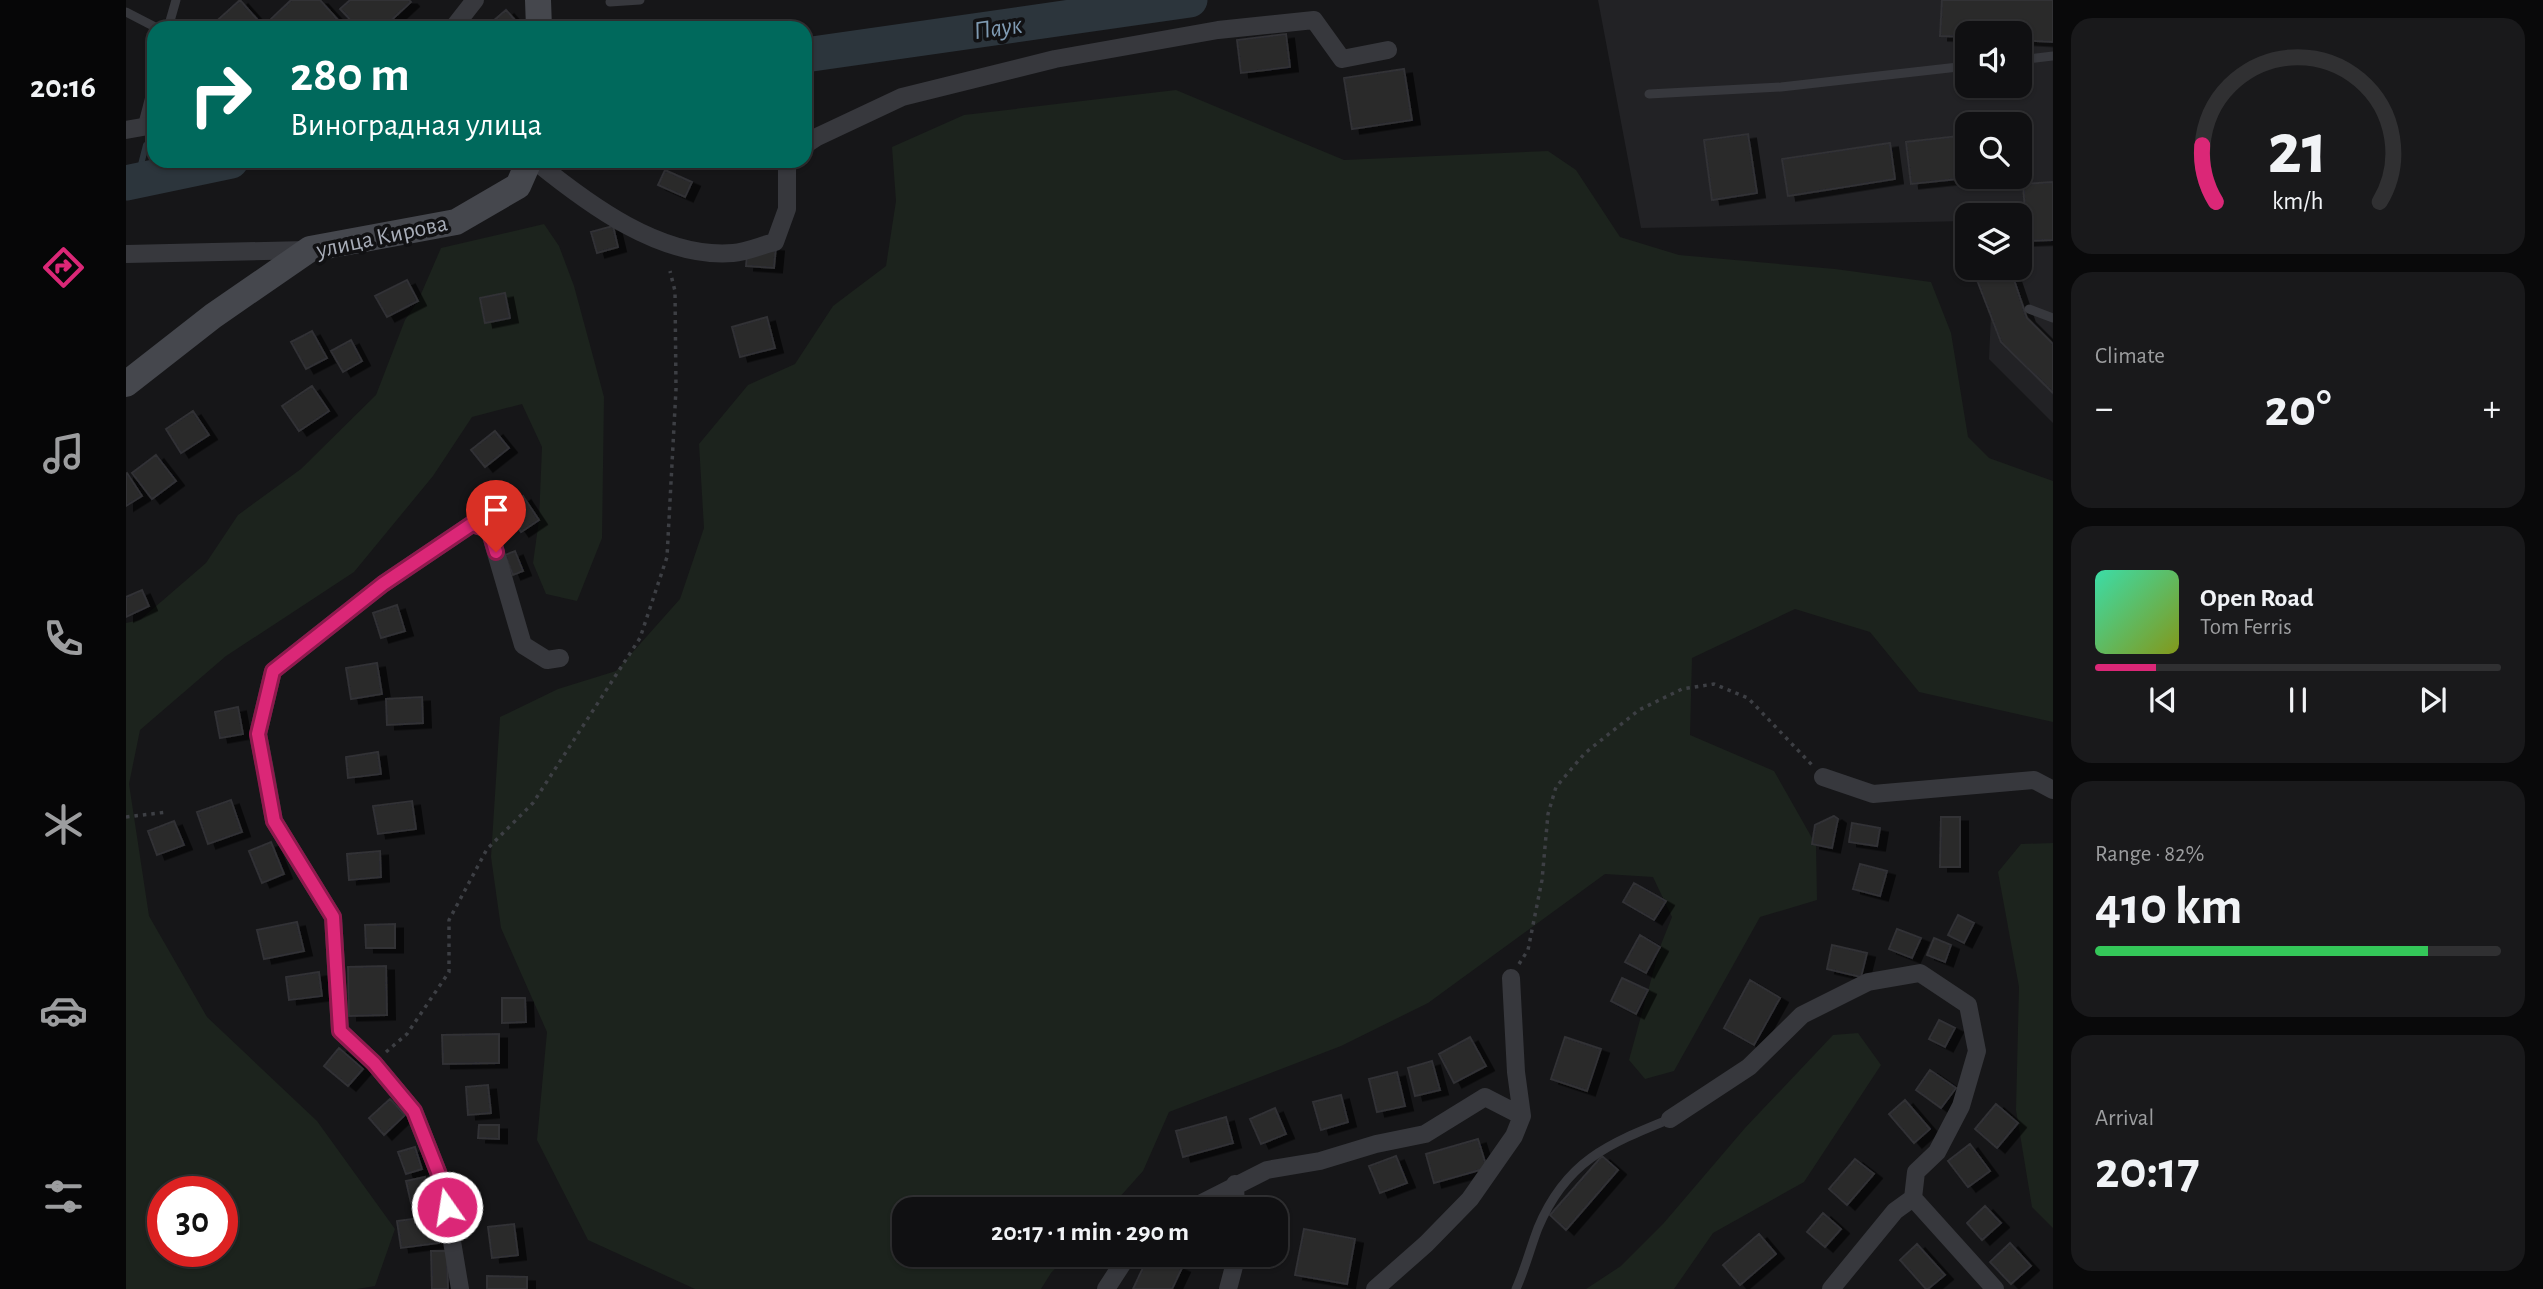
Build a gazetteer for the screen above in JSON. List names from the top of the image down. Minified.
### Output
{"streets":{"main road":["улица Кирова"]},"water":["Паук"],"page":{"tabs":"20:16","turn":["280 m","Виноградная улица"],"tile":["Climate",["Range · 82%","410 km"],["Arrival","20:17"]],"heat":["−","20°","+"],"song":["Open Road","Tom Ferris"],"limit":"30","trip":"20:17 · 1 min · 290 m","gauge":["21","km/h"]}}
